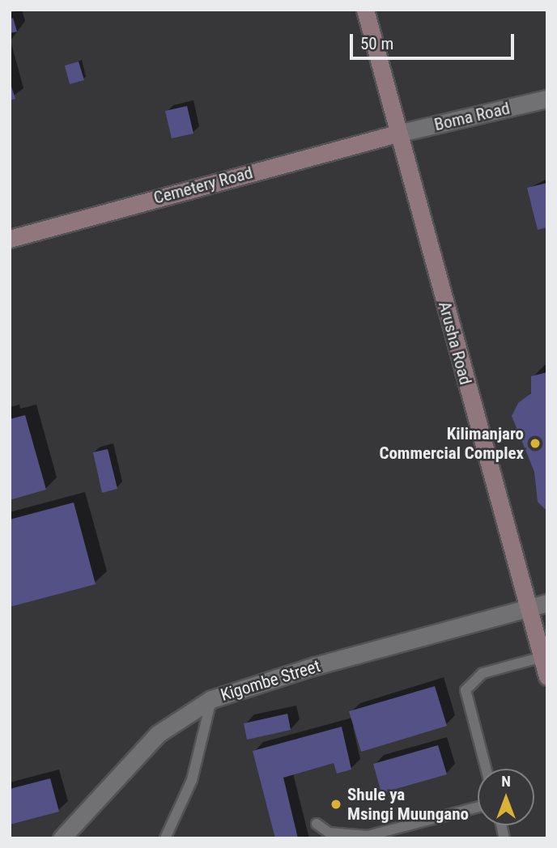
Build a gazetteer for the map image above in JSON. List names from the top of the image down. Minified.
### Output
{"streets":{"main road":["Cemetery Road","Arusha Road"],"street":["Boma Road","Kigombe Street"]},"crossings":[["Boma Road","Cemetery Road"],["Boma Road","Arusha Road"],["Cemetery Road","Arusha Road"],["Arusha Road","Kigombe Street"]],"places":["Kilimanjaro Commercial Complex","Shule ya Msingi Muungano"],"scale_bar":"50 m","north":"top"}
